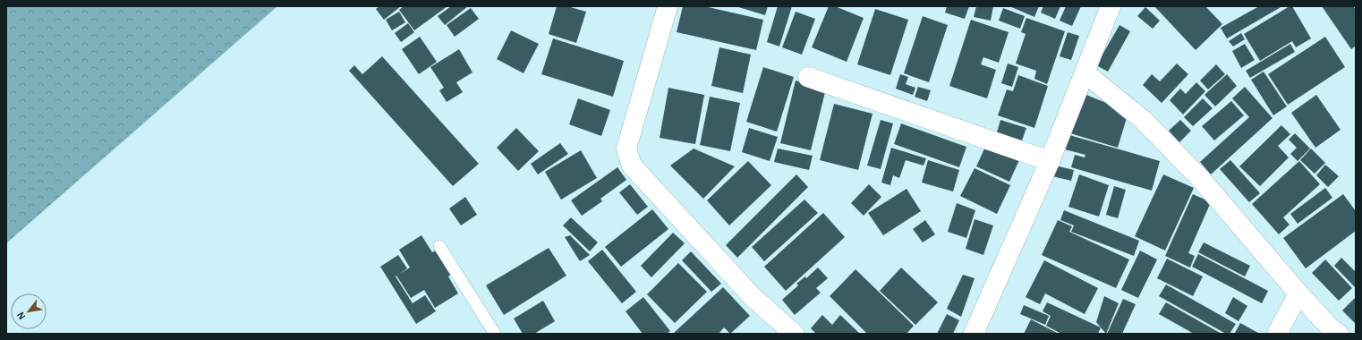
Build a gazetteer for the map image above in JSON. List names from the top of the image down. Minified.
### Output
{"north":"bottom left"}
